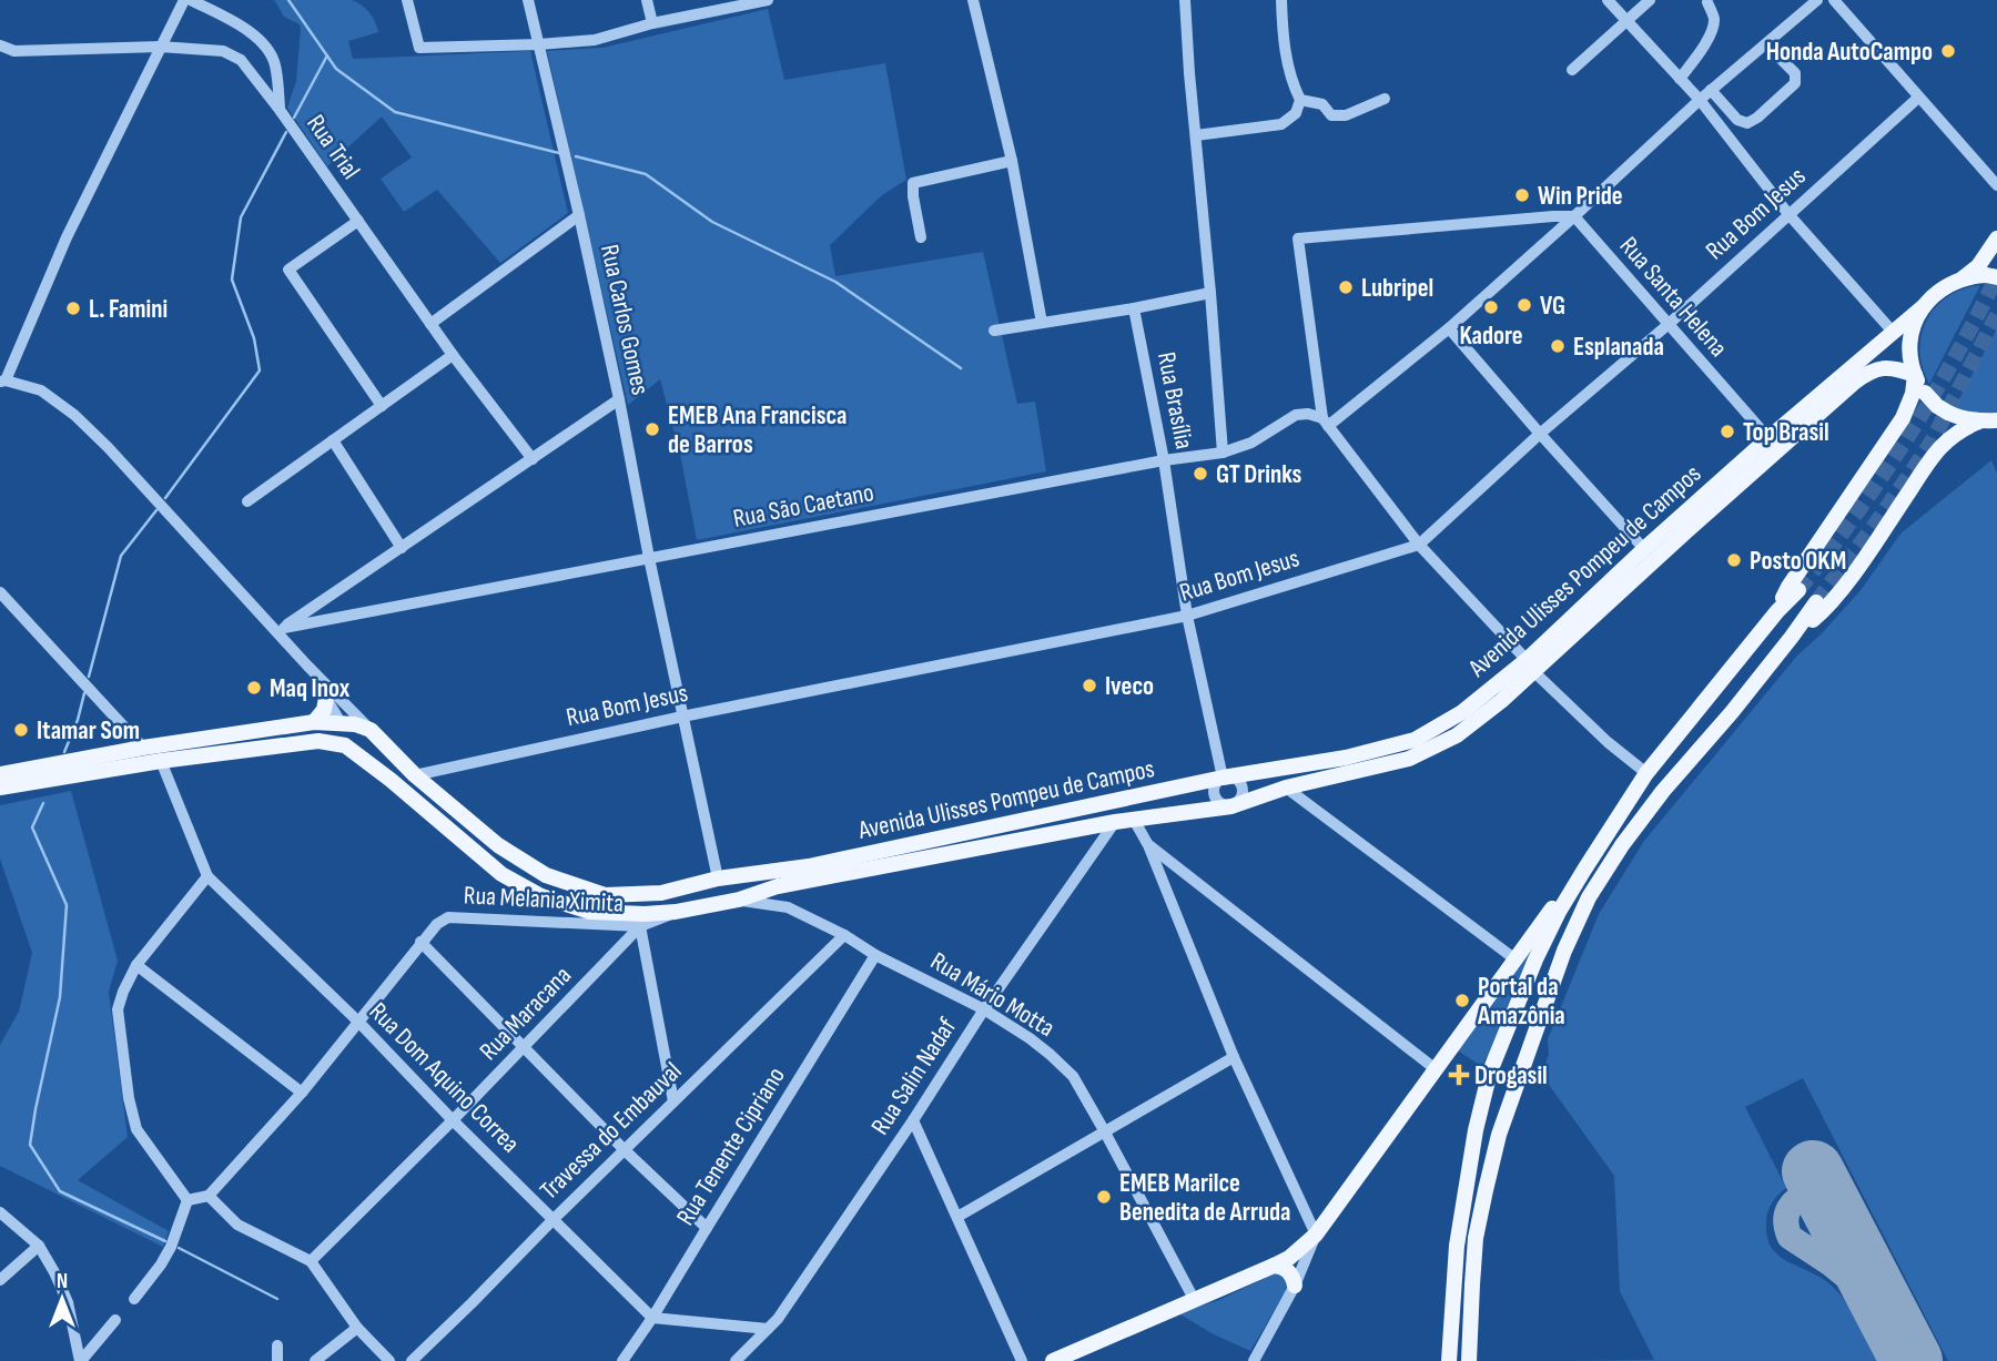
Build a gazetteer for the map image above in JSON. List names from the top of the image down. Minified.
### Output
{"streets":{"main road":["Avenida Ulisses Pompeu de Campos"],"street":["Rua Trial","Rua Bom Jesus","Rua Santa Helena","Rua Carlos Gomes","Rua Brasília","Rua São Caetano","Rua Melania Ximita","Rua Mário Motta","Rua Maracana","Rua Salin Nadaf","Rua Dom Aquino Correa","Travessa do Embauval","Rua Tenente Cipriano"]},"crossings":[["Rua Bom Jesus","Rua Santa Helena"],["Rua Bom Jesus","Rua Carlos Gomes"],["Rua Bom Jesus","Rua Brasília"],["Rua Bom Jesus","Avenida Ulisses Pompeu de Campos"],["Rua Santa Helena","Avenida Ulisses Pompeu de Campos"],["Rua Carlos Gomes","Rua São Caetano"],["Rua Carlos Gomes","Avenida Ulisses Pompeu de Campos"],["Rua Brasília","Rua São Caetano"],["Rua Brasília","Avenida Ulisses Pompeu de Campos"],["Avenida Ulisses Pompeu de Campos","Rua Melania Ximita"],["Avenida Ulisses Pompeu de Campos","Rua Mário Motta"],["Avenida Ulisses Pompeu de Campos","Rua Salin Nadaf"],["Rua Melania Ximita","Rua Maracana"],["Rua Melania Ximita","Rua Dom Aquino Correa"],["Rua Mário Motta","Rua Salin Nadaf"],["Rua Mário Motta","Travessa do Embauval"],["Rua Mário Motta","Rua Tenente Cipriano"],["Rua Maracana","Rua Dom Aquino Correa"],["Rua Dom Aquino Correa","Travessa do Embauval"],["Rua Dom Aquino Correa","Rua Tenente Cipriano"]],"places":{"other":["Honda AutoCampo","Win Pride","Lubripel","VG","Kadore","L. Famini","Esplanada","EMEB Ana Francisca de Barros","Top Brasil","GT Drinks","Posto 0KM","Iveco","Maq Inox","Itamar Som","Portal da Amazônia","EMEB Marilce Benedita de Arruda"],"health":["Drogasil"]},"north":"top"}
